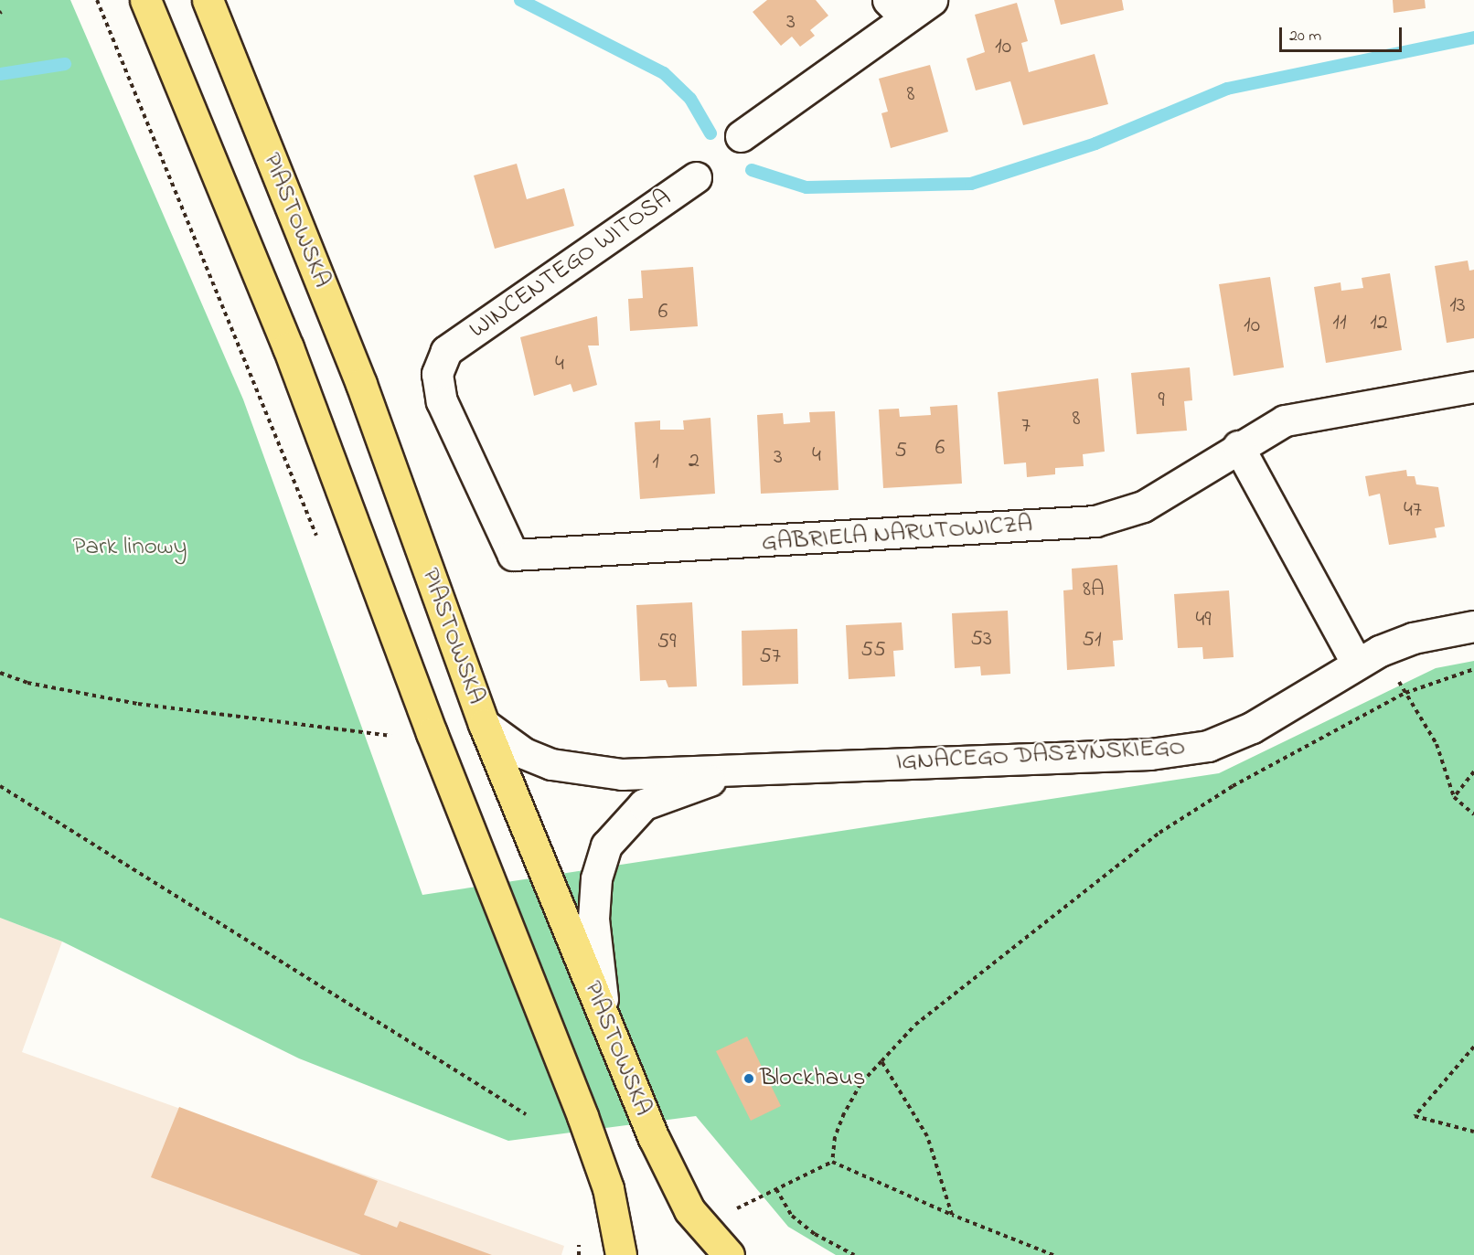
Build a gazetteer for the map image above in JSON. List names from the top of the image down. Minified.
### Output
{"streets":{"main road":["PIASTOWSKA"],"street":["WINCENTEGO WITOSA","GABRIELA NARUTOWICZA","IGNACEGO DASZYŃSKIEGO"]},"crossings":[["PIASTOWSKA","IGNACEGO DASZYŃSKIEGO"],["WINCENTEGO WITOSA","GABRIELA NARUTOWICZA"]],"parks":["Park linowy"],"places":["Blockhaus"],"house_numbers":["3","10","8","13","6","11","12","10","4","9","8","7","6","5","4","3","2","1","47","8A","49","53","51","59","55","57"],"scale_bar":"20 m"}
